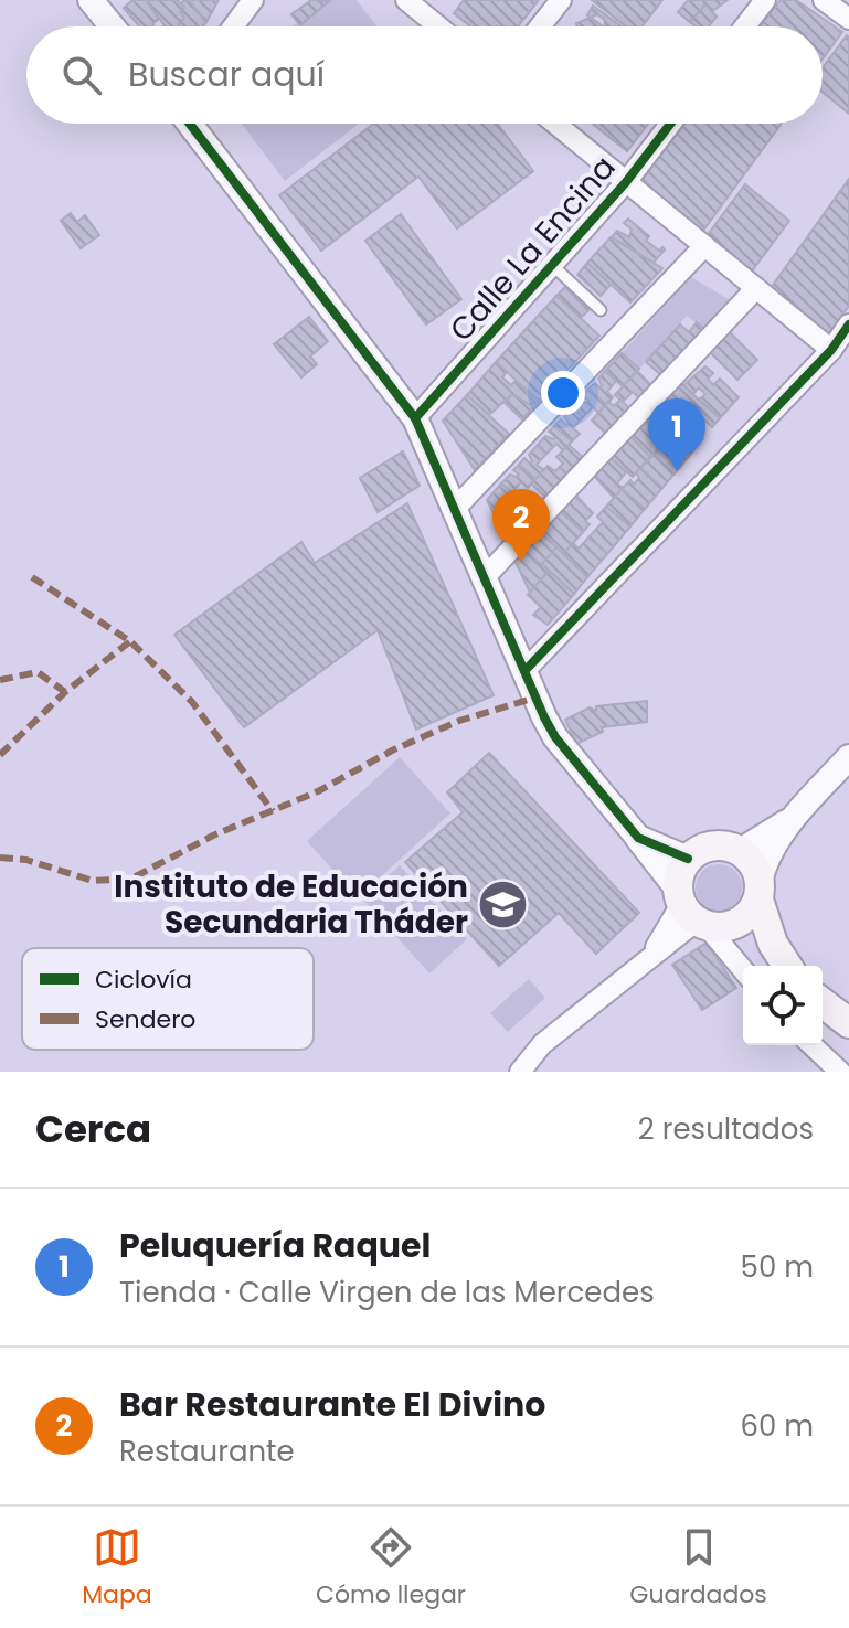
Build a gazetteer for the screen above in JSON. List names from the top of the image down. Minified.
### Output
{"streets":{"street":["Calle La Encina"]},"places":{"school or university":["Instituto de Educación Secundaria Tháder"]},"legend":["Ciclovía","Sendero"],"page":{"search":"Buscar aquí","pins":["1","2"],"heading":["Cerca","2 resultados"],"list":[{"mark":"1","name":"Peluquería Raquel","note":"Tienda · Calle Virgen de las Mercedes","value":"50 m"},{"mark":"2","name":"Bar Restaurante El Divino","note":"Restaurante","value":"60 m"}],"nav":["Mapa","Cómo llegar","Guardados"]}}
